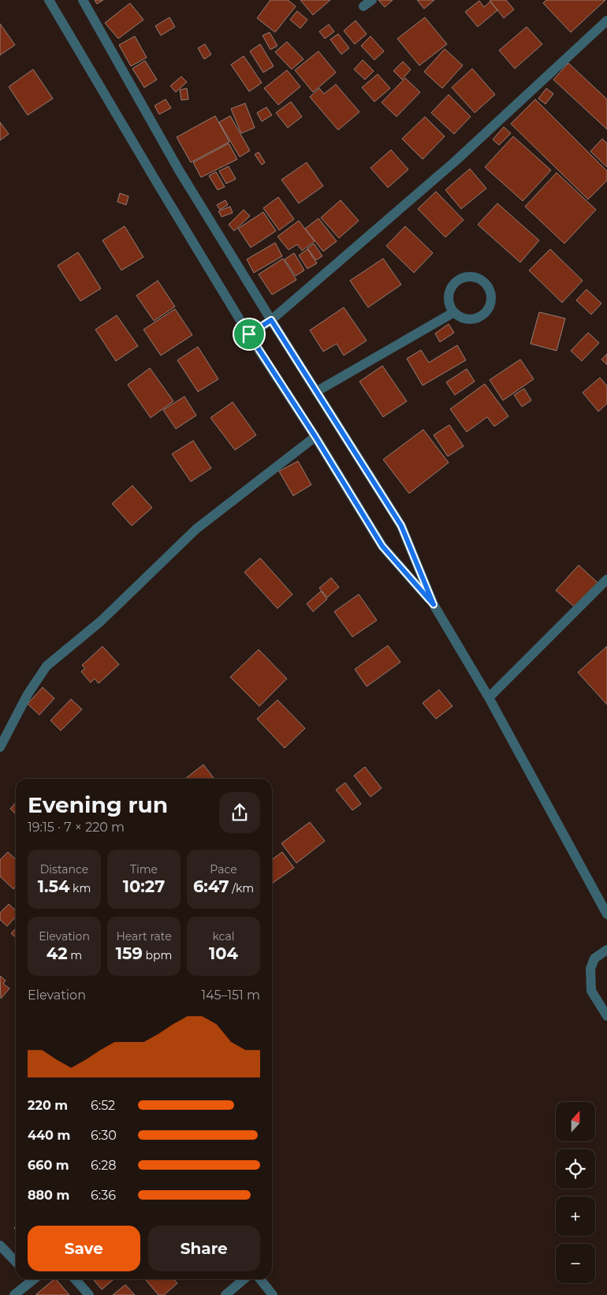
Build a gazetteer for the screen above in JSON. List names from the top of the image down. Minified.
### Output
{"north":"top","page":{"heading":["Evening run","19:15 · 7 × 220 m"],"stats":[["Distance","1.54 km"],["Time","10:27"],["Pace","6:47 /km"],["Elevation","42 m"],["Heart rate","159 bpm"],["kcal","104"]],"chart":["Elevation","145–151 m"],"list":[{"name":"220 m","note":"6:52"},{"name":"440 m","note":"6:30"},{"name":"660 m","note":"6:28"},{"name":"880 m","note":"6:36"}],"map_buttons":["+","−"],"buttons":["Save","Share"]}}
